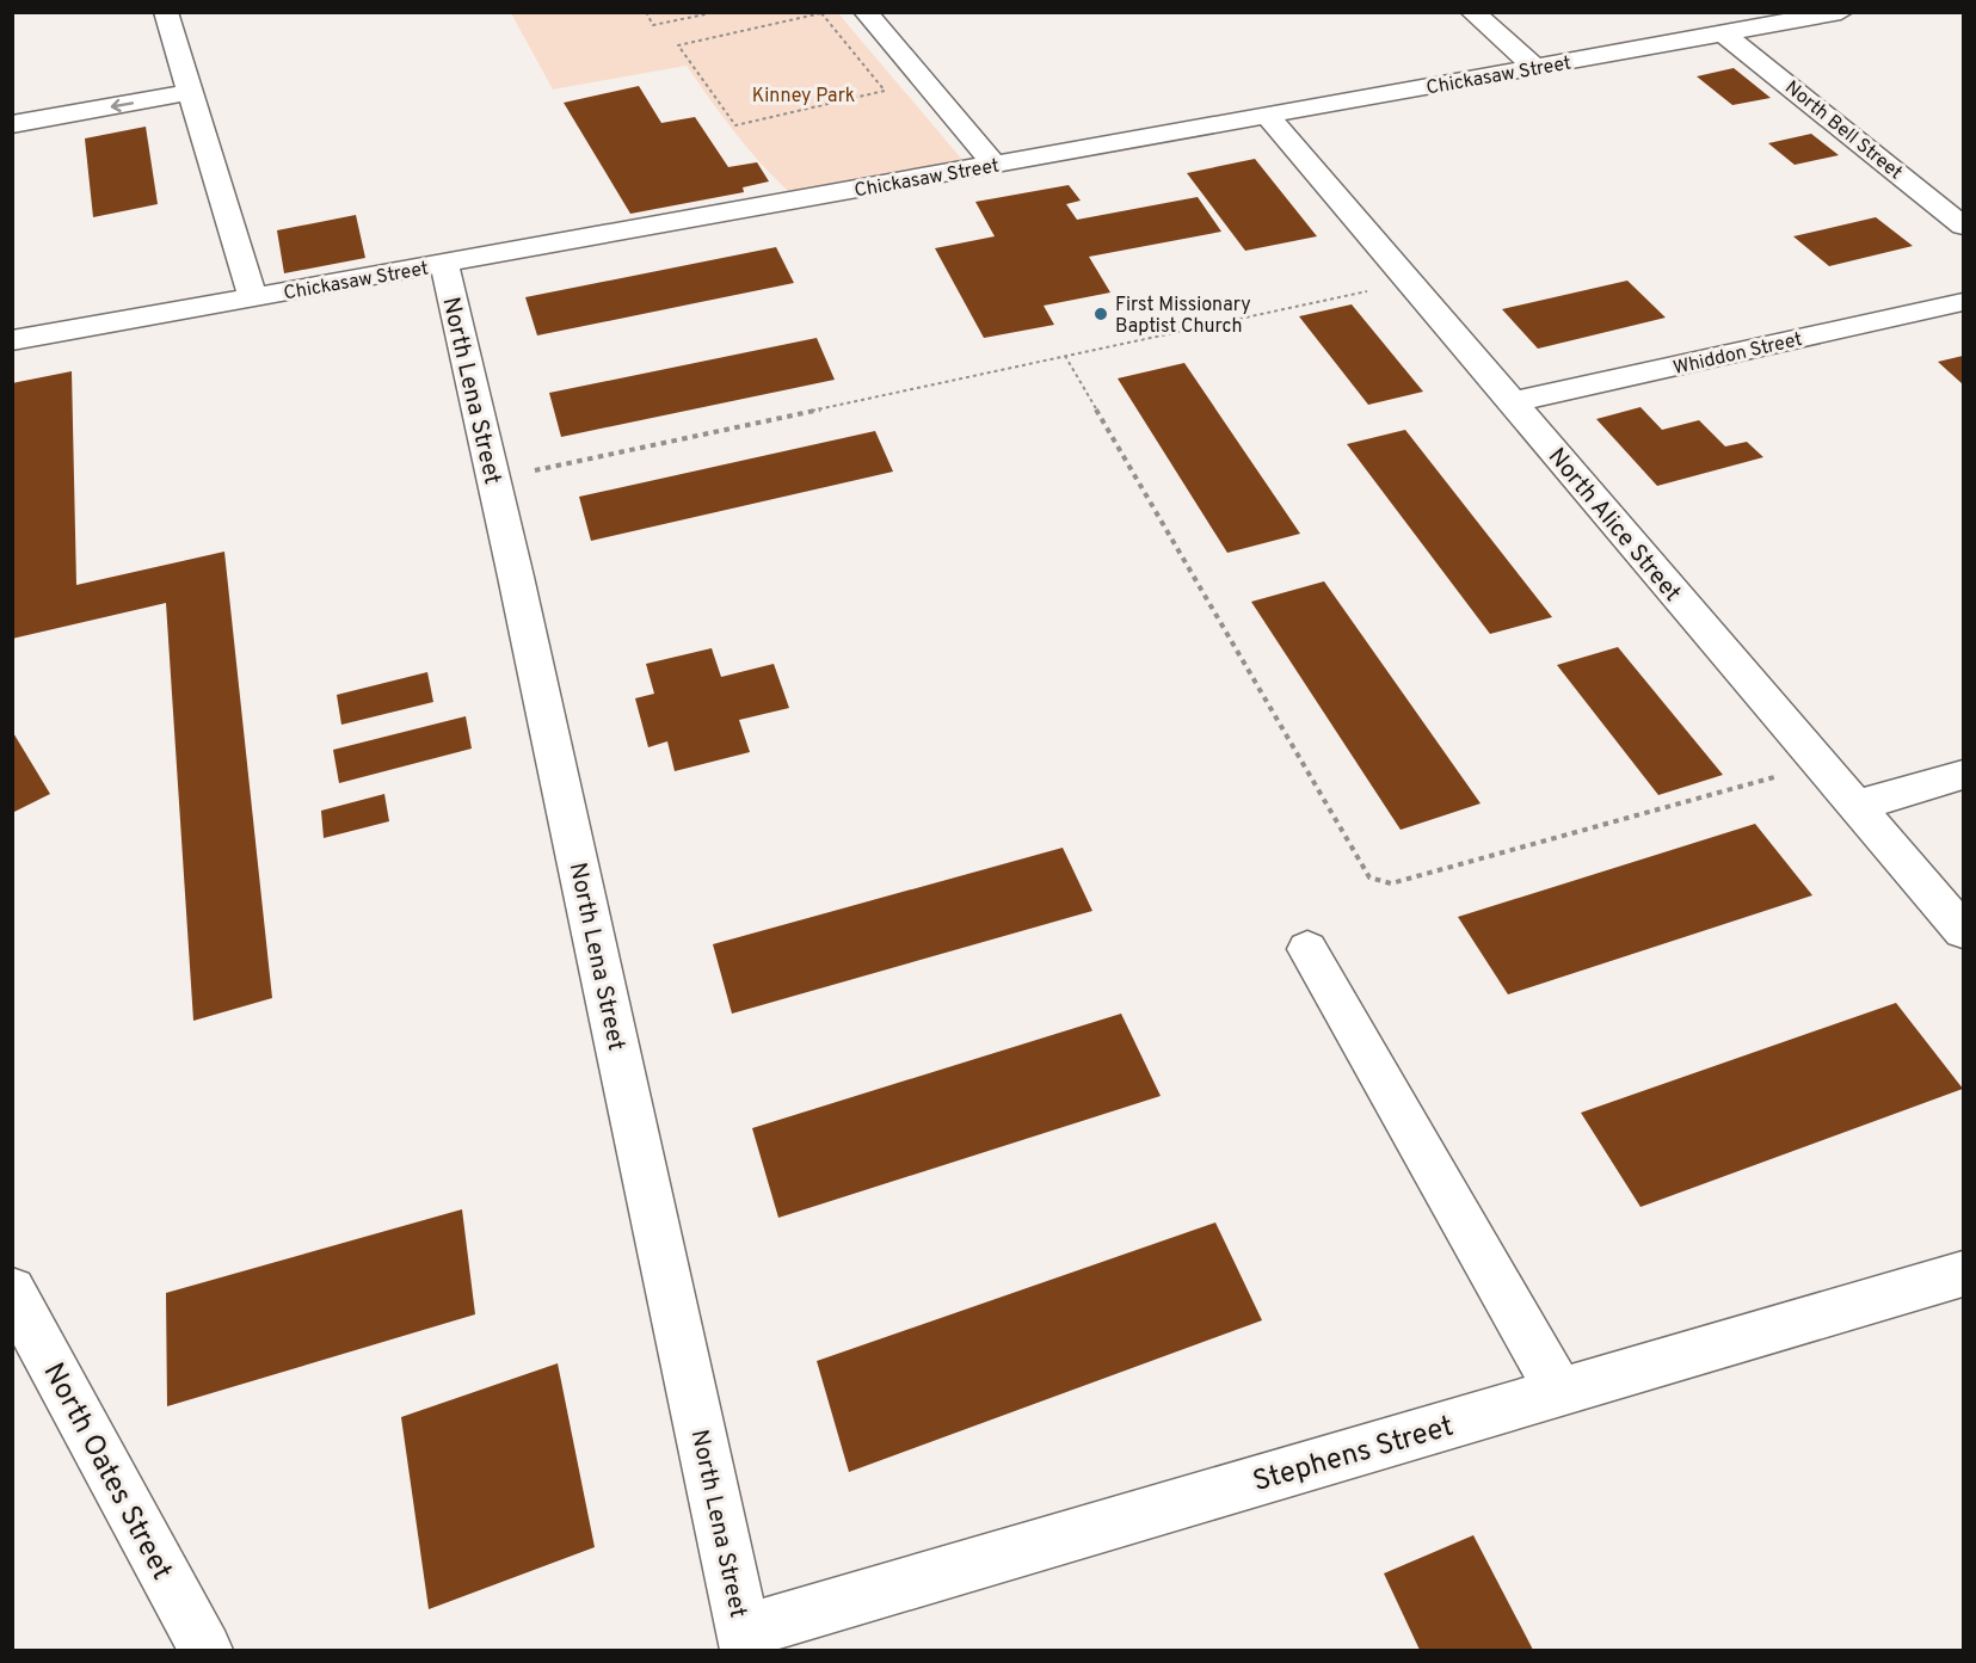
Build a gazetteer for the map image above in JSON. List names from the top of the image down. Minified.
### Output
{"streets":{"street":["Chickasaw Street","North Bell Street","Whiddon Street","North Lena Street","North Alice Street","Stephens Street","North Oates Street"]},"crossings":[["Chickasaw Street","North Bell Street"],["Chickasaw Street","North Lena Street"],["Chickasaw Street","North Alice Street"],["Whiddon Street","North Alice Street"],["North Lena Street","Stephens Street"]],"parks":["Kinney Park"],"places":["First Missionary Baptist Church"]}
